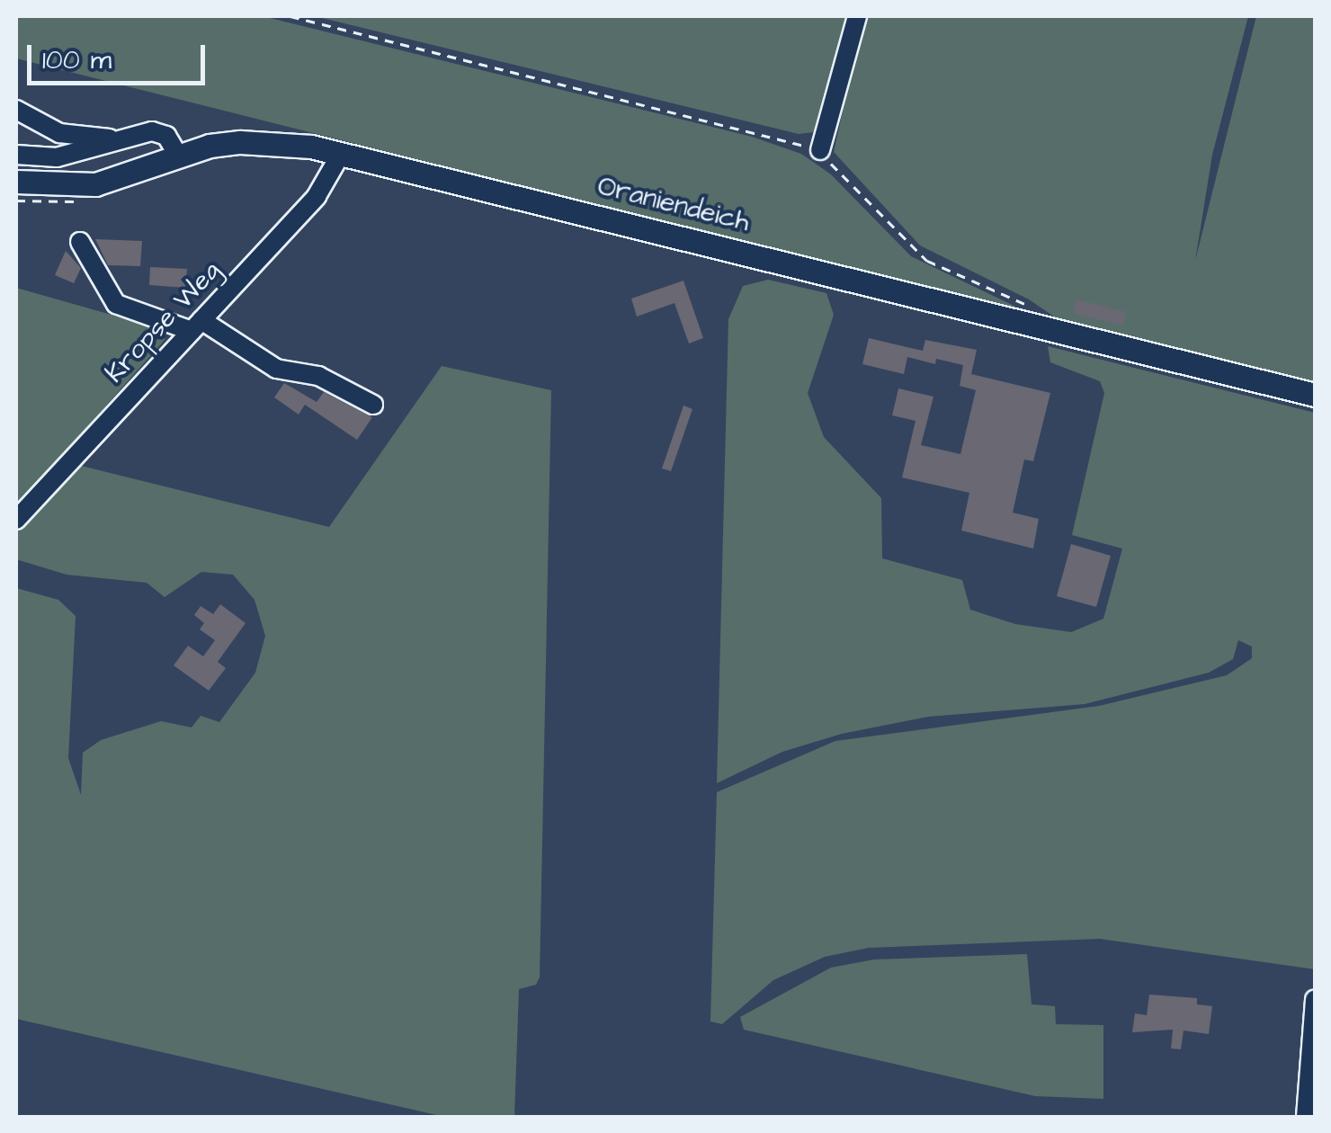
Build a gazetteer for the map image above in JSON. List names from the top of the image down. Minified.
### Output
{"streets":{"main road":["Oraniendeich"],"street":["Kropse Weg"]},"crossings":[["Oraniendeich","Kropse Weg"]],"scale_bar":"100 m"}
